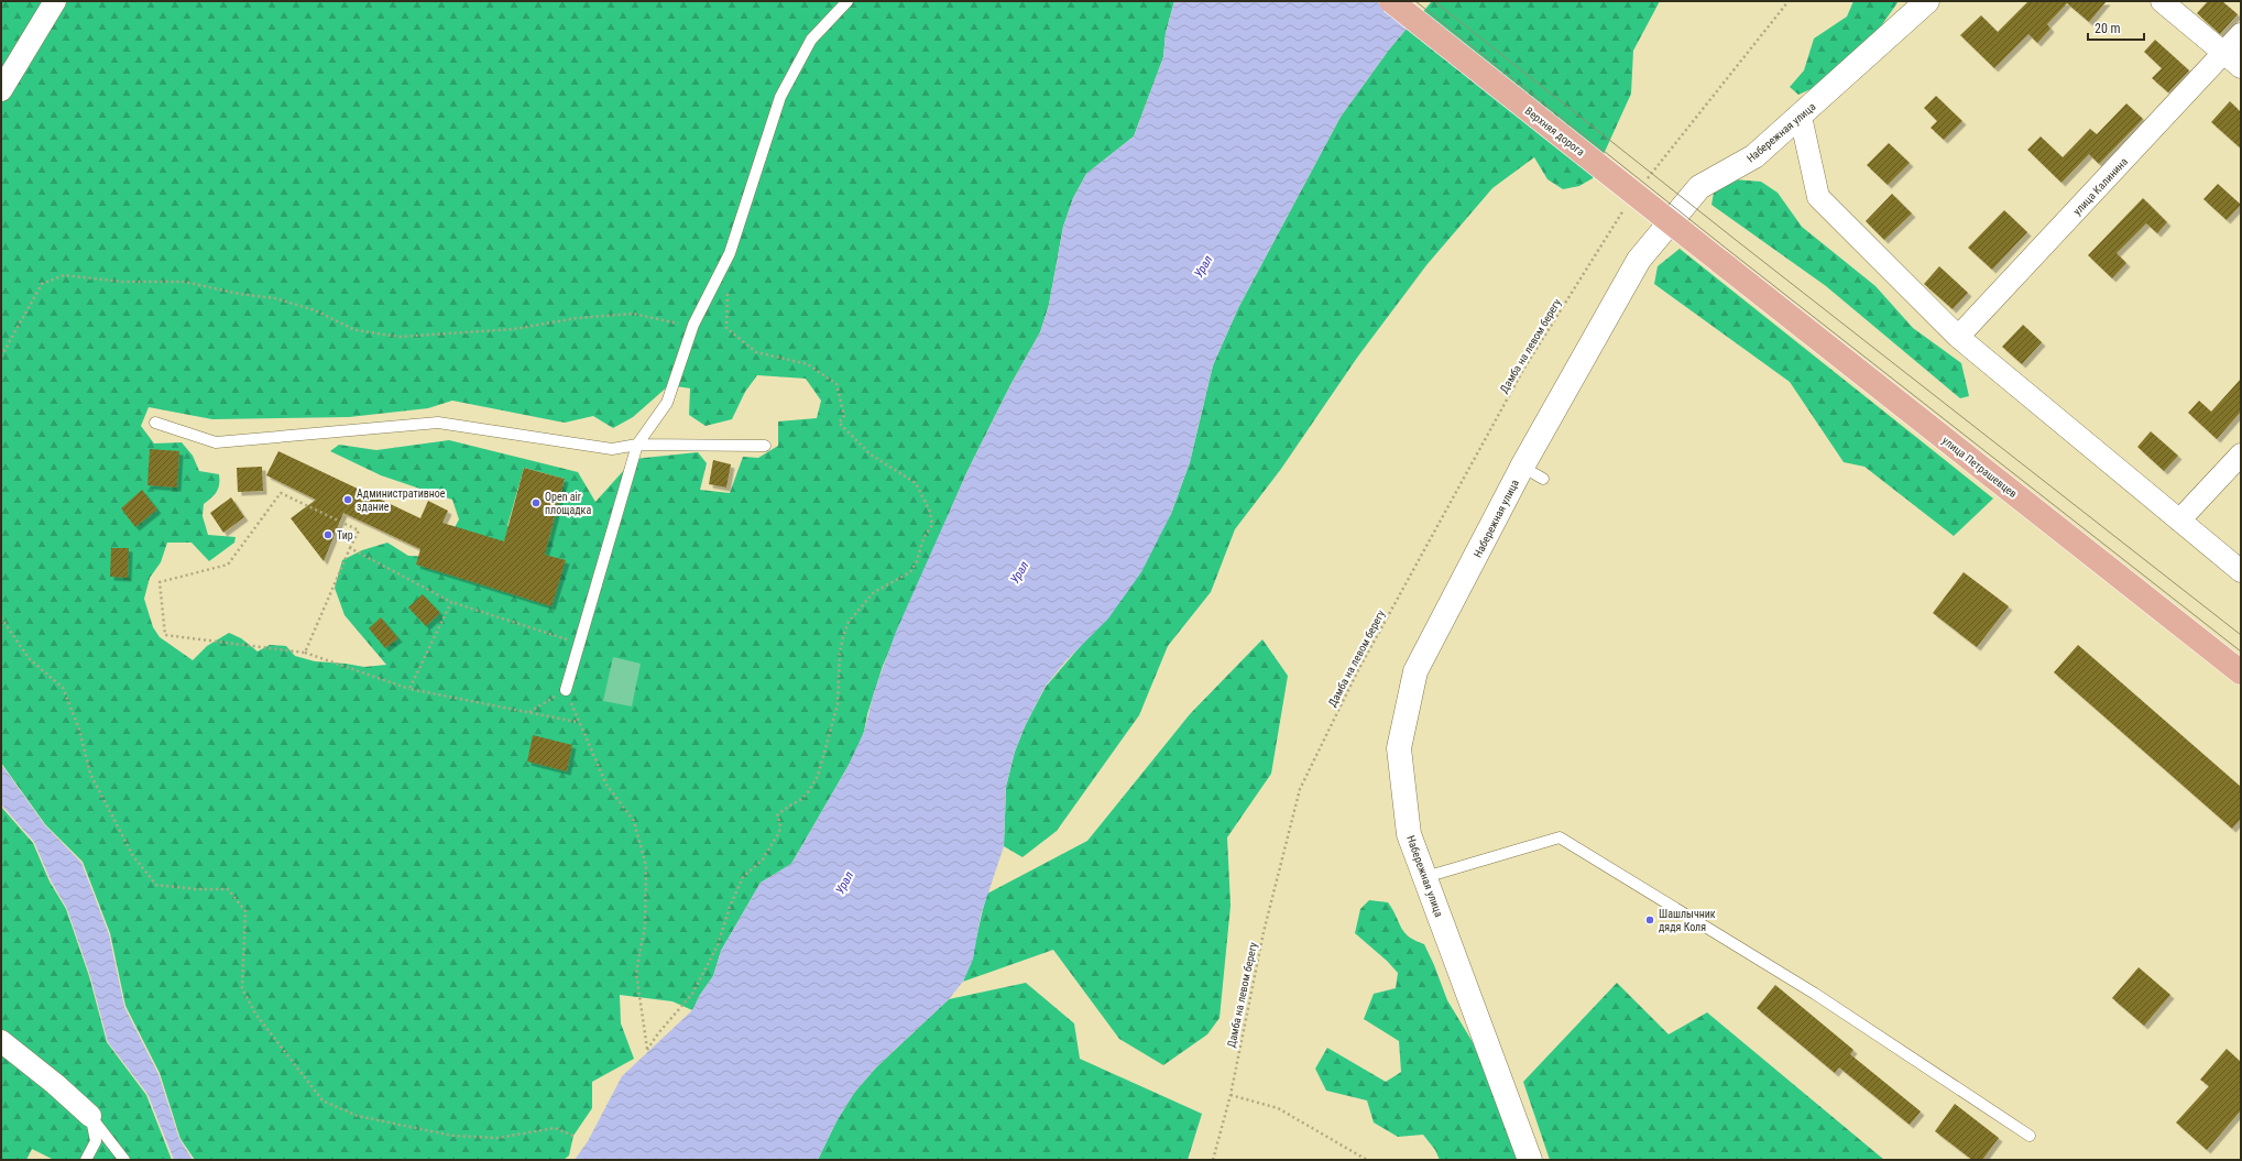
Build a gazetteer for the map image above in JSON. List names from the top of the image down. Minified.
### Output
{"streets":{"main road":["Верхняя дорога","Набережная улица","улица Петрашевцев"],"street":["улица Калинина"],"path":["Дамба на левом берегу"]},"crossings":[["Верхняя дорога","улица Петрашевцев"]],"water":["Урал"],"places":["Административное здание","Open air площадка","Тир","Шашлычник дядя Коля"],"scale_bar":"20 m"}
